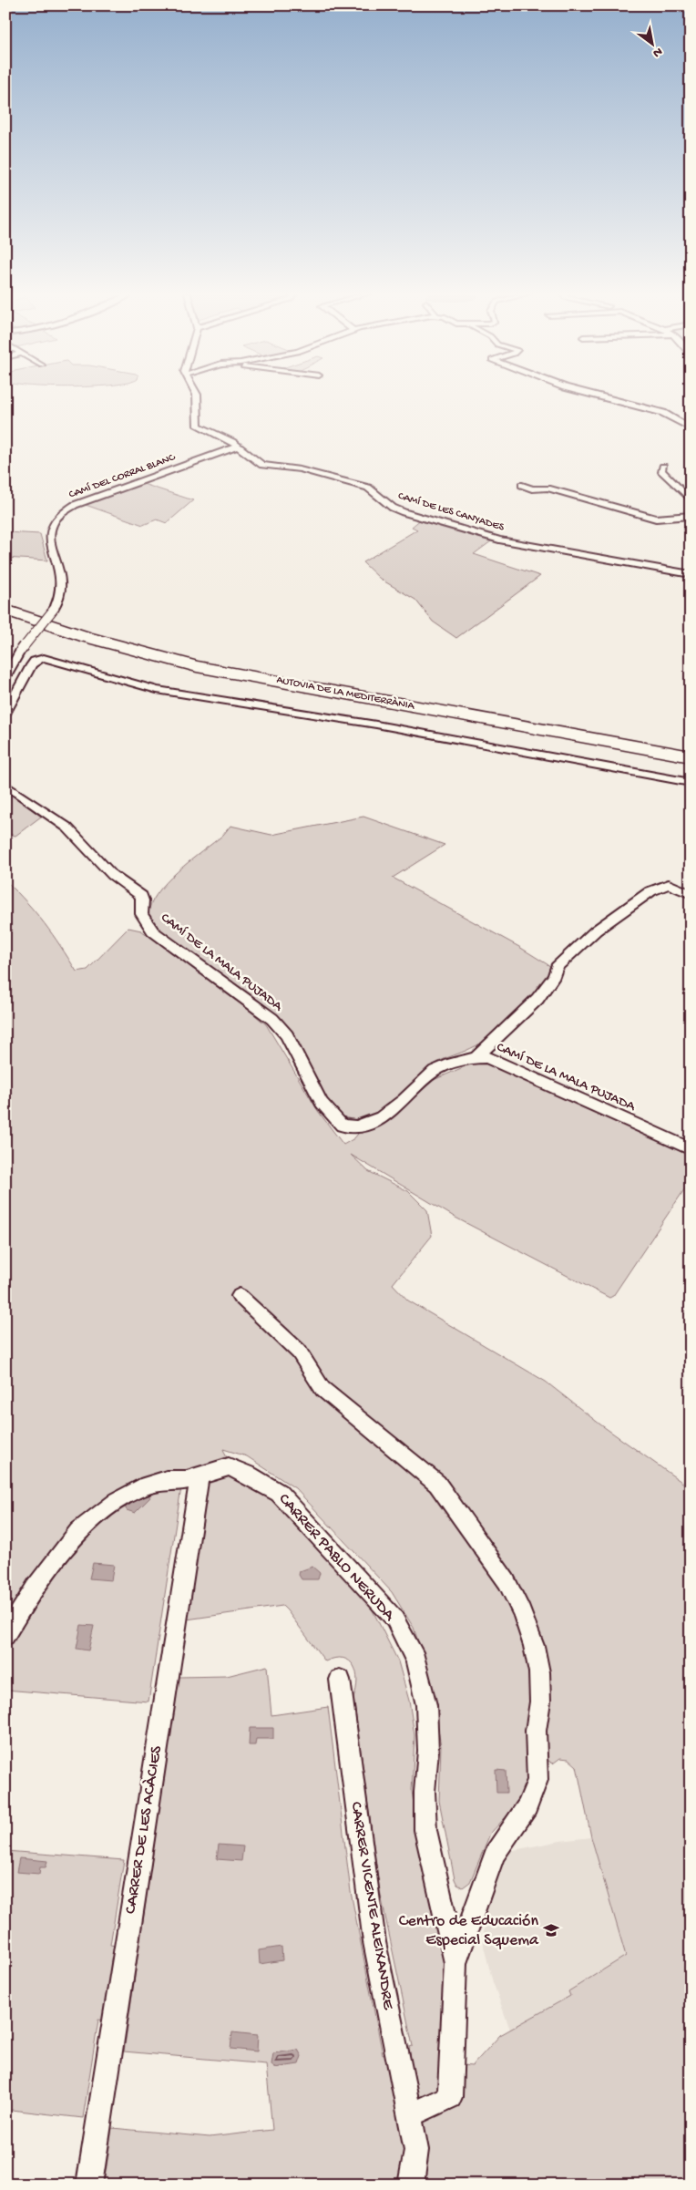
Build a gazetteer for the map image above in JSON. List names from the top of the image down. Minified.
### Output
{"streets":{"highway":["AUTOVIA DE LA MEDITERRÀNIA"],"street":["CAMÍ DEL CORRAL BLANC","CAMÍ DE LES CANYADES","CAMÍ DE LA MALA PUJADA","CARRER PABLO NERUDA","CARRER DE LES ACÀCIES","CARRER VICENTE ALEIXANDRE"]},"crossings":[["CAMÍ DEL CORRAL BLANC","CAMÍ DE LES CANYADES"],["CARRER PABLO NERUDA","CARRER DE LES ACÀCIES"]],"places":{"school or university":["Centro de Educación Especial Squema"]},"north":"bottom right"}
